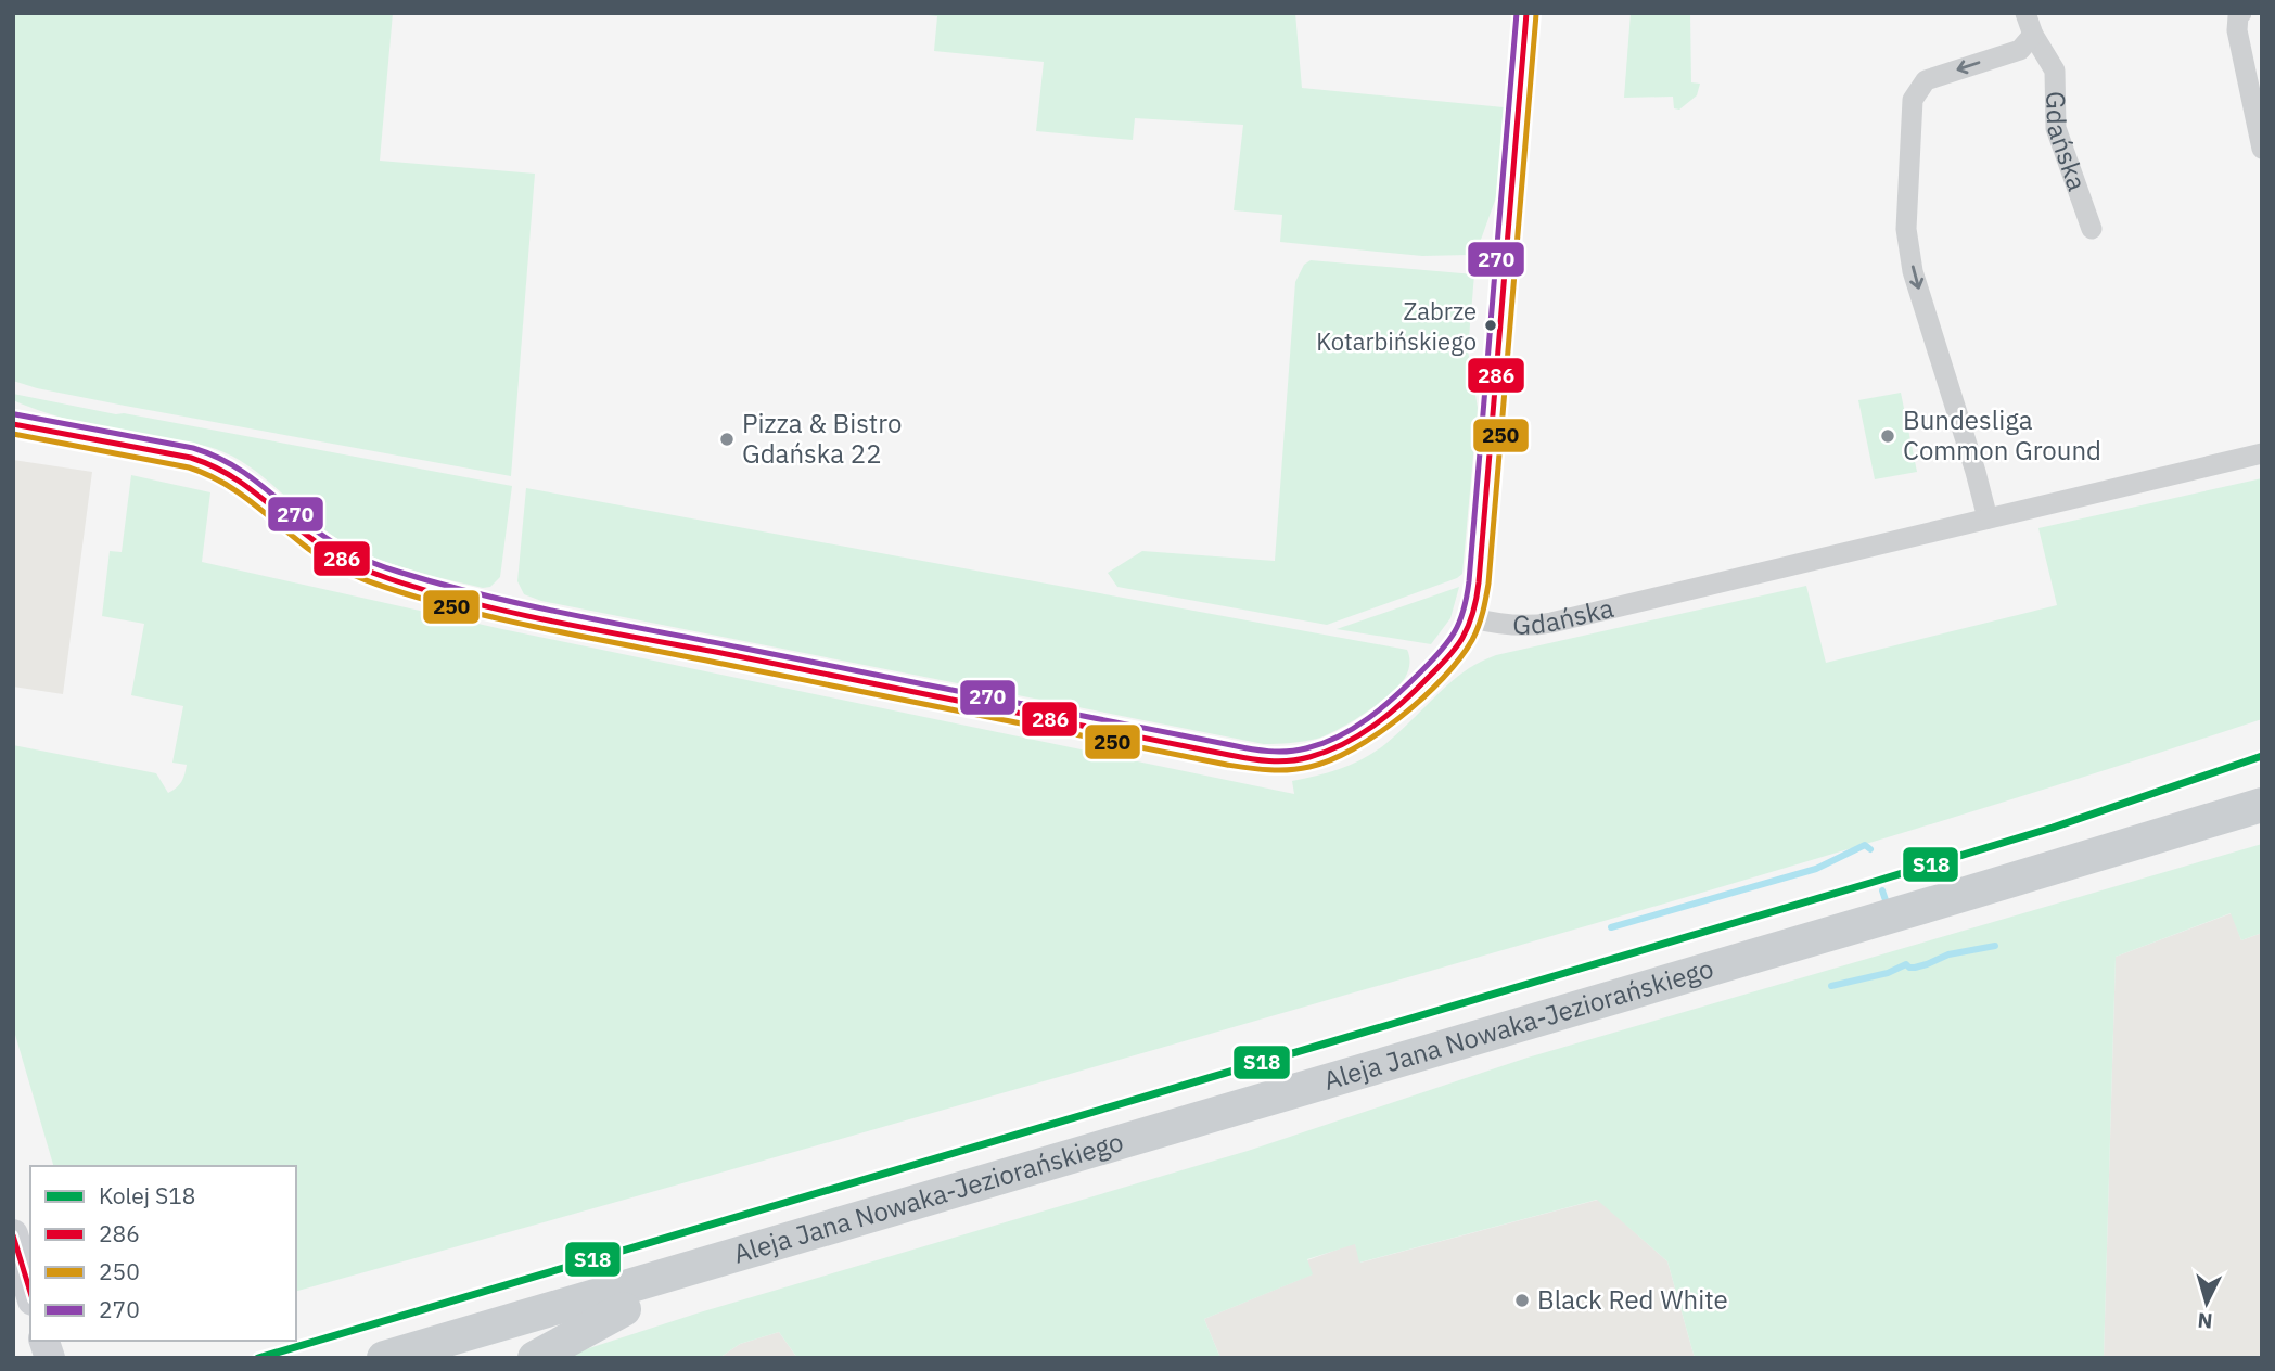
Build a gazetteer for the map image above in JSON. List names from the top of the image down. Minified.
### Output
{"streets":{"main road":["Aleja Jana Nowaka-Jeziorańskiego"],"street":["Gdańska"]},"places":["Zabrze Kotarbińskiego","Bundesliga Common Ground","Pizza & Bistro Gdańska 22","Black Red White"],"lines":["transit line 286","transit line 270","transit line 250","rail line S18"],"legend":["Kolej S18","286","250","270"],"north":"bottom"}
